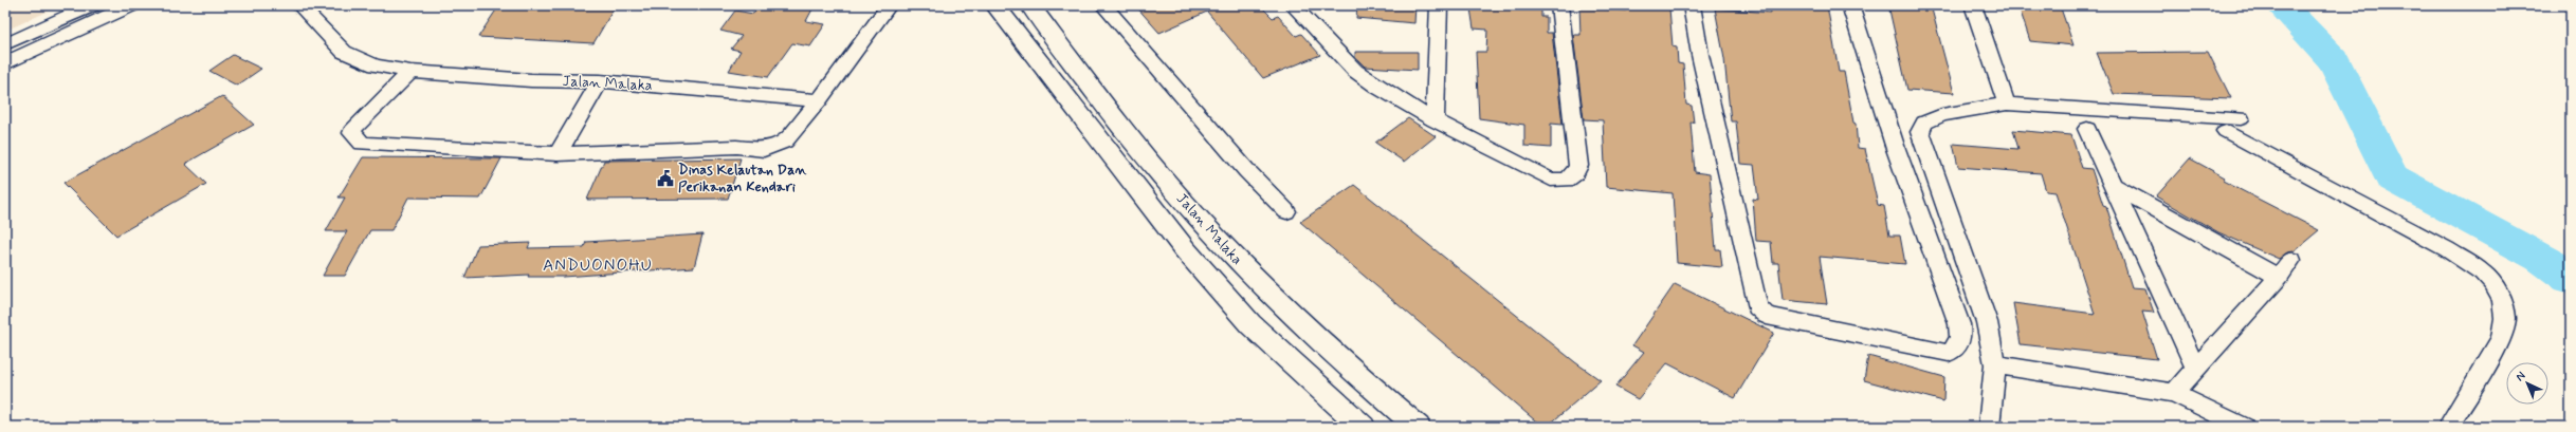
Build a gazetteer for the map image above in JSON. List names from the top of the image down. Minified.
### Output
{"streets":{"street":["Jalan Malaka"]},"districts":["ANDUONOHU"],"places":{"public building":["Dinas Kelautan Dan Perikanan Kendari"]},"north":"top left"}
